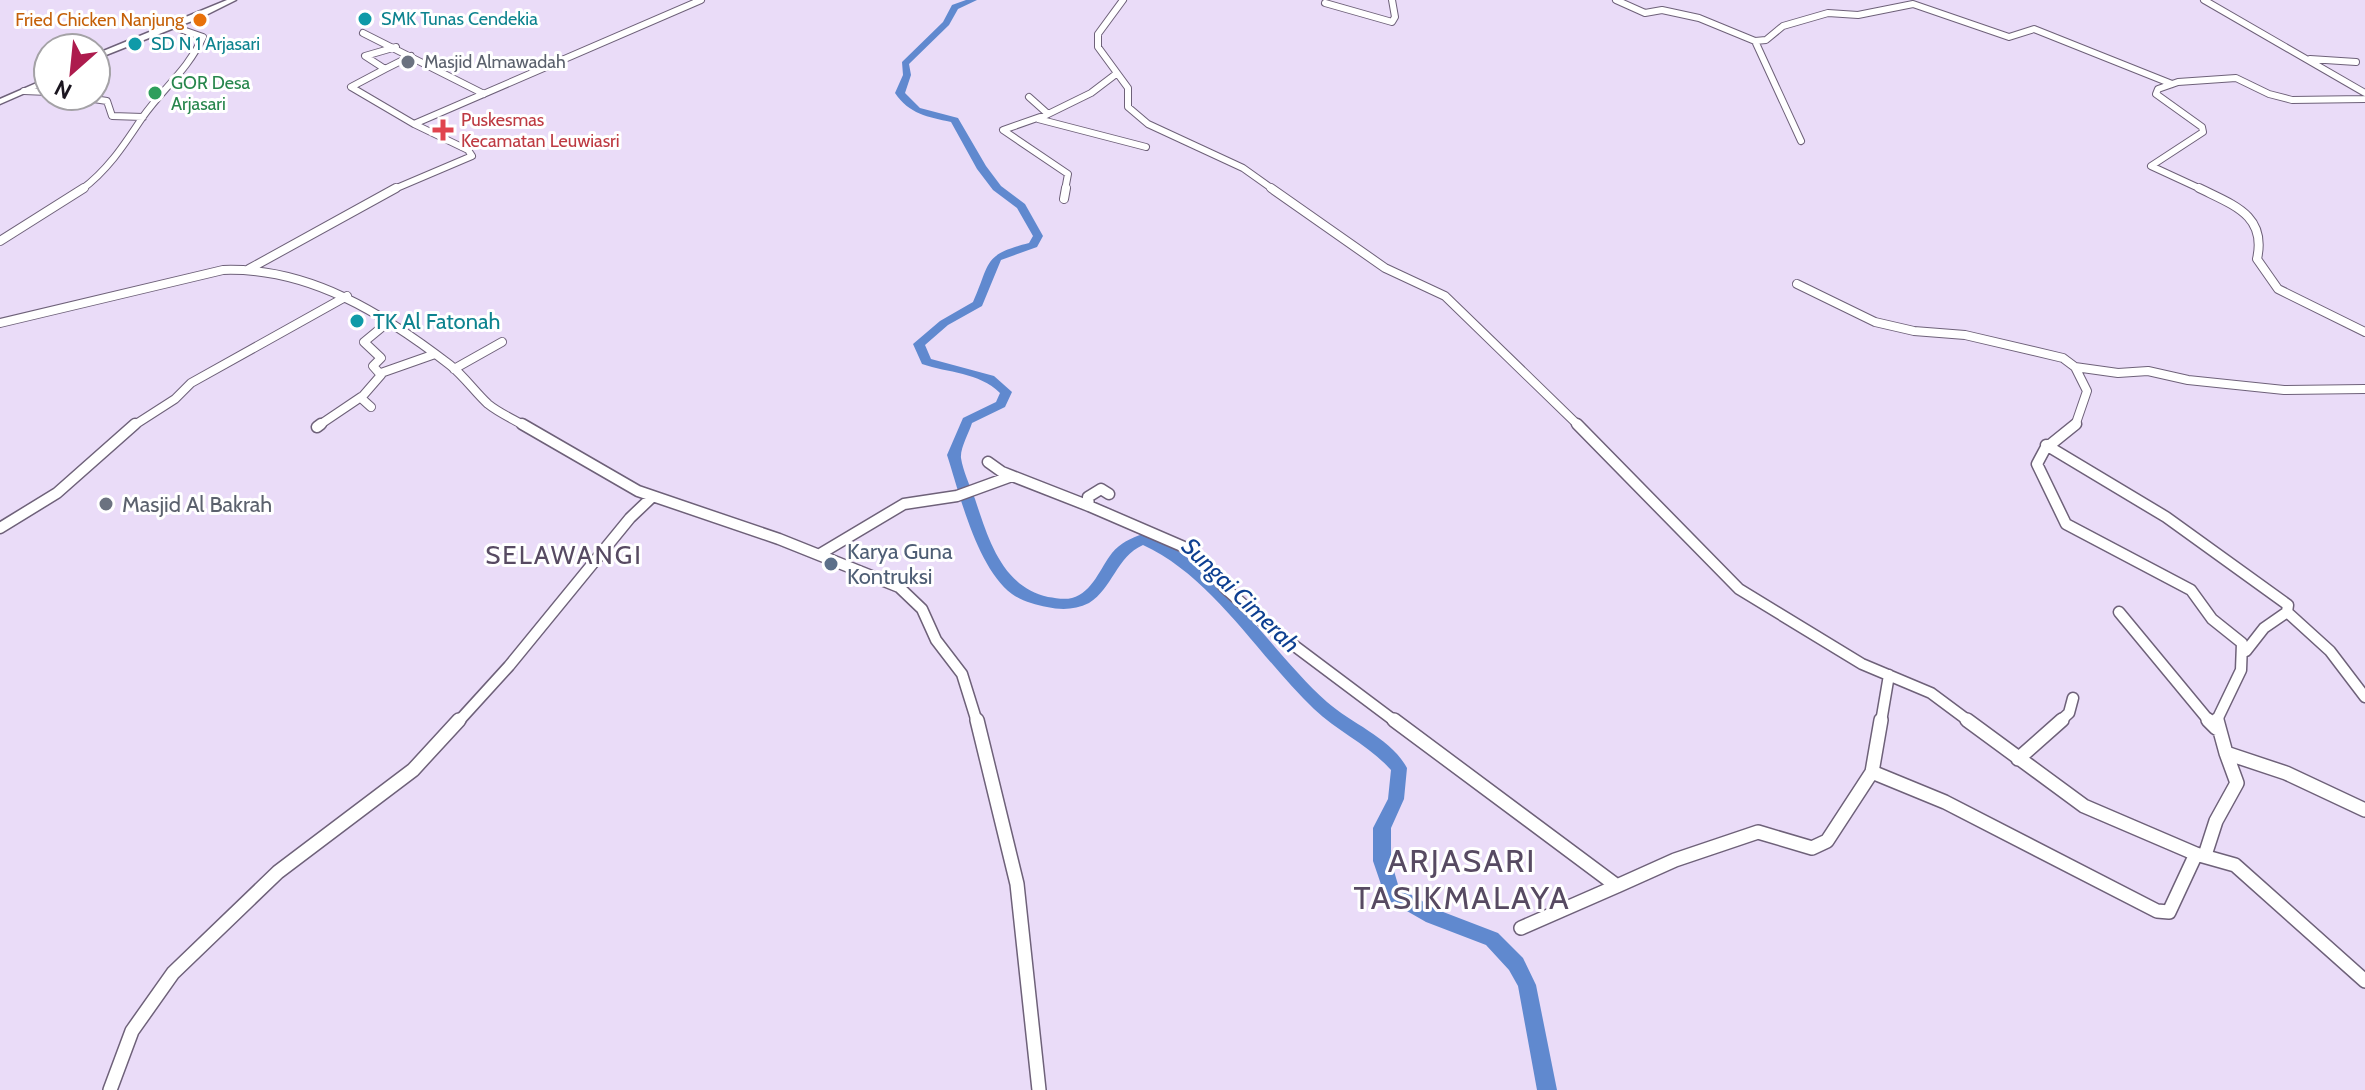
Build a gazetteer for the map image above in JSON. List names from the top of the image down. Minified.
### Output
{"districts":["SELAWANGI","ARJASARI TASIKMALAYA"],"water":["Sungai Cimerah"],"places":{"other":["SMK Tunas Cendekia","Fried Chicken Nanjung","SD N 1 Arjasari","Masjid Almawadah","GOR Desa Arjasari","TK Al Fatonah","Masjid Al Bakrah","Karya Guna Kontruksi"],"health":["Puskesmas Kecamatan Leuwiasri"]},"north":"bottom left"}
